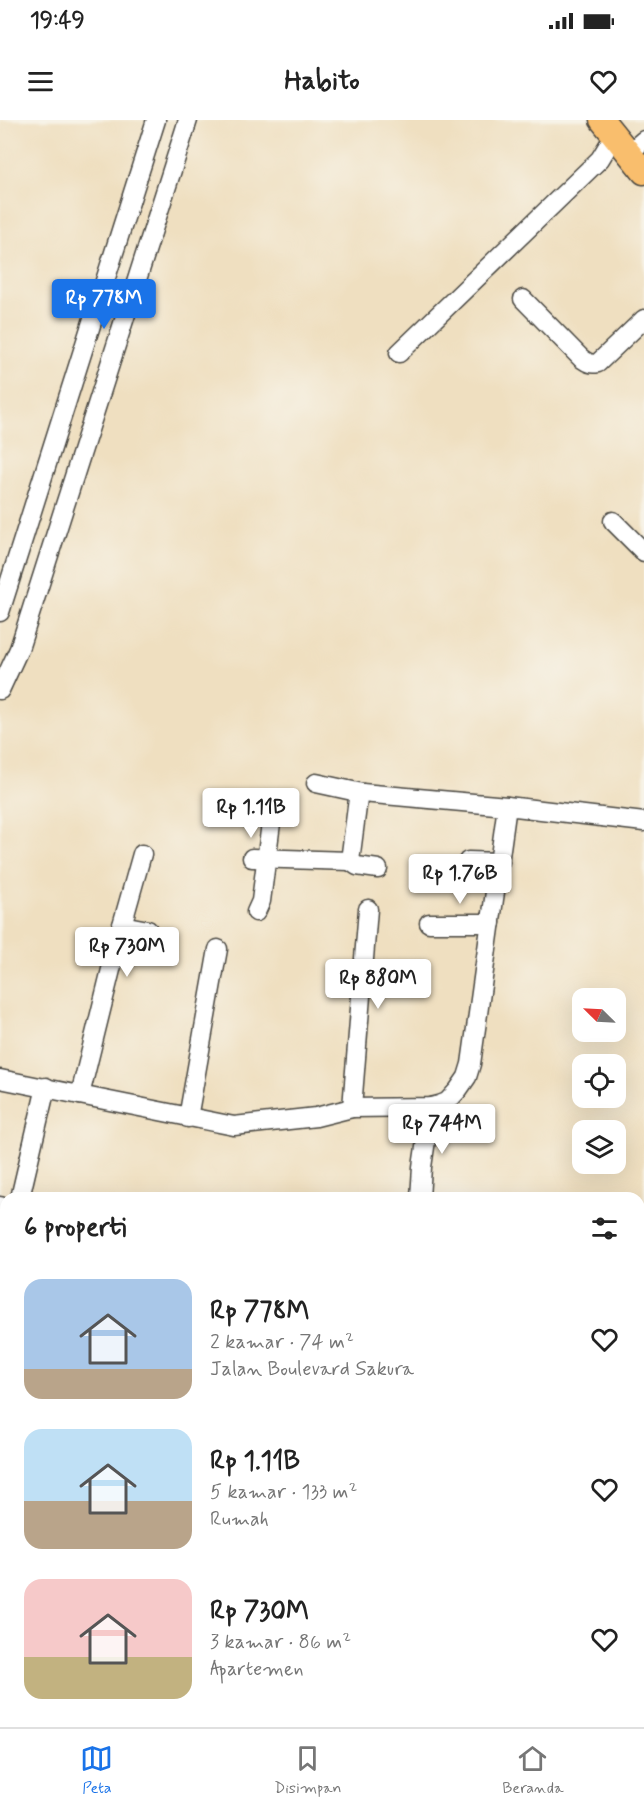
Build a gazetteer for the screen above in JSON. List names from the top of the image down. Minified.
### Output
{"north":"top left","page":{"status":"19:49","header":"Habito","price":["Rp 778M","Rp 1.11B","Rp 1.76B","Rp 730M","Rp 880M","Rp 744M"],"heading":"6 properti","list":[{"name":"Rp 778M","note":"2 kamar · 74 m² · Jalan Boulevard Sakura"},{"name":"Rp 1.11B","note":"5 kamar · 133 m² · Rumah"},{"name":"Rp 730M","note":"3 kamar · 86 m² · Apartemen"}],"tabs":["Peta","Disimpan","Beranda"]}}
